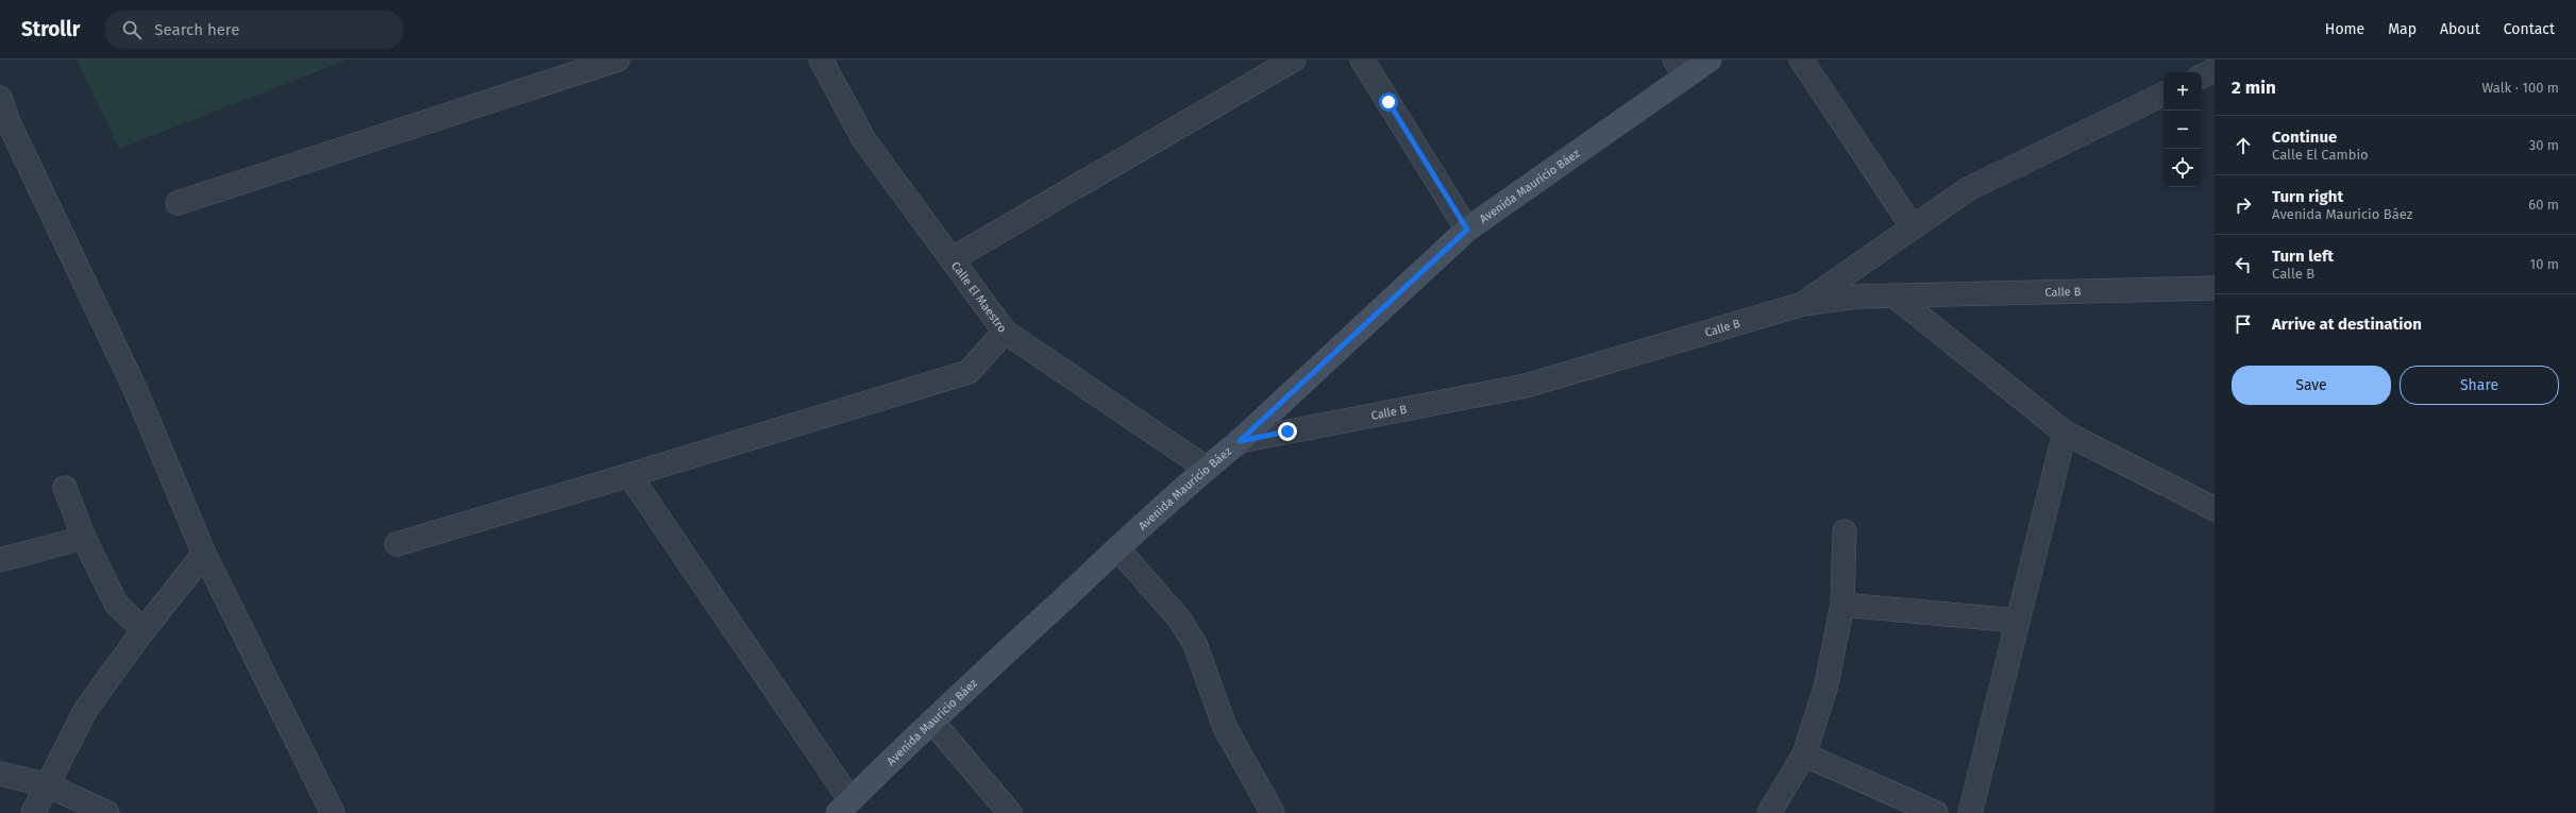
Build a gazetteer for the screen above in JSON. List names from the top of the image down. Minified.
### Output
{"streets":{"street":["Avenida Mauricio Báez","Calle B","Calle El Maestro"]},"crossings":[["Avenida Mauricio Báez","Calle B"],["Avenida Mauricio Báez","Calle El Maestro"]],"page":{"header":"Strollr","search":"Search here","nav":["Home","Map","About","Contact"],"heading":["2 min","Walk · 100 m"],"map_buttons":["+","−"],"list":[["Continue","Calle El Cambio","30 m"],["Turn right","Avenida Mauricio Báez","60 m"],["Turn left","Calle B","10 m"],"Arrive at destination"],"buttons":["Save","Share"]}}
